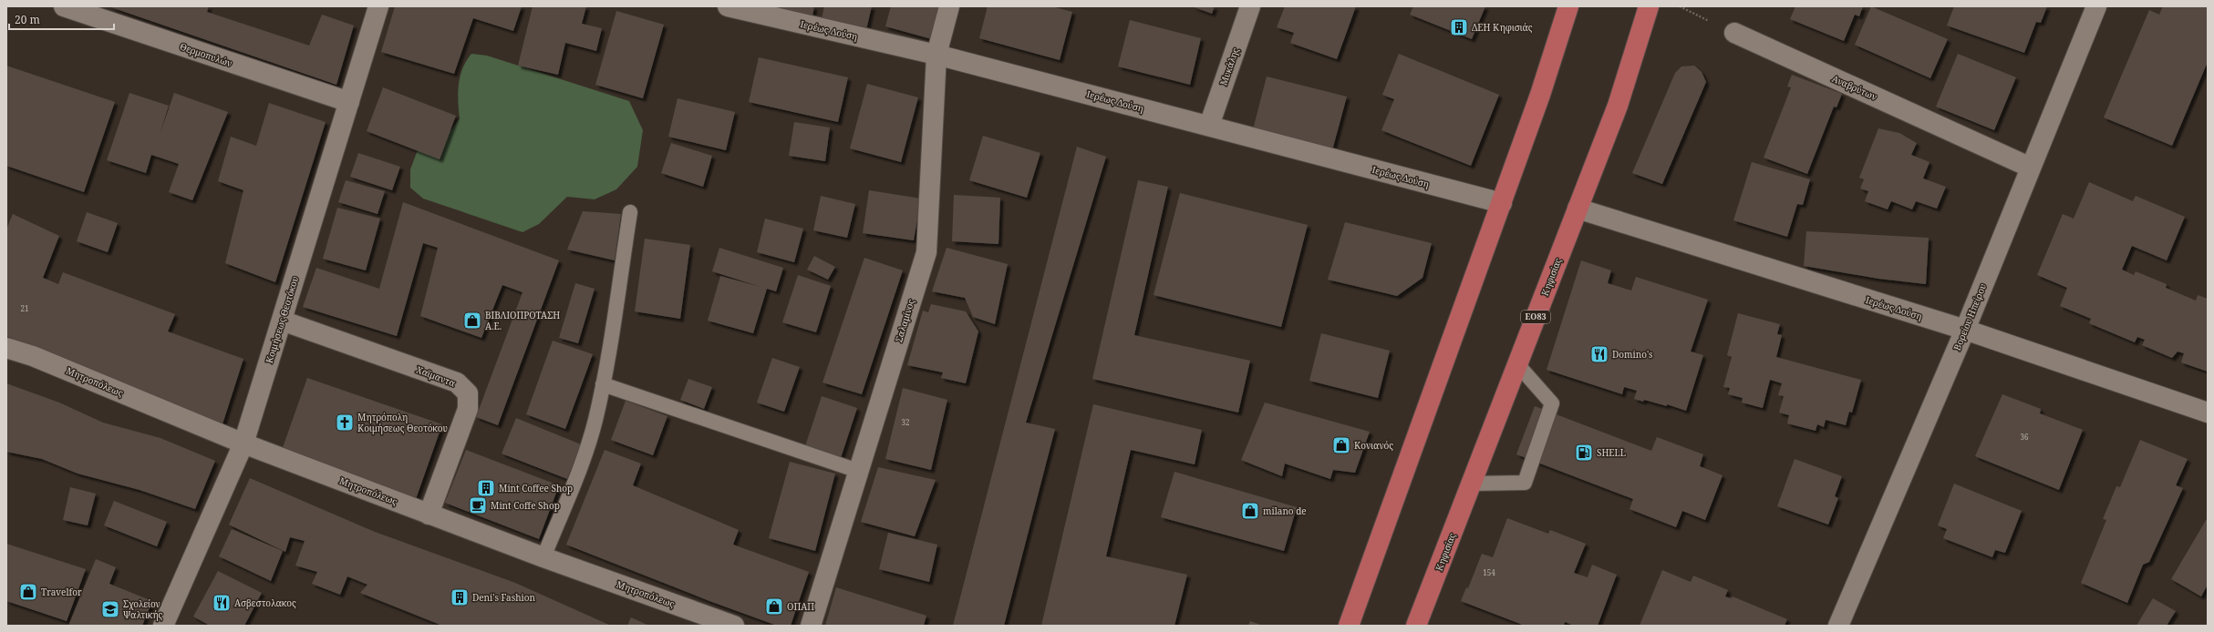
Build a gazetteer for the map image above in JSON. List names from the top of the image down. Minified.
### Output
{"streets":{"main road":["Κηφισίας","ΕΟ83"],"street":["Ιερέως Δούση","Θερμοπυλών","Μυκάλης","Αναβρύτων","Βορείου Ηπείρου","Κοιμήσεως Θεοτόκου","Σαλαμίνος","Χαϊμαντα","Μητροπόλεως"]},"crossings":[["Ιερέως Δούση","Μυκάλης"],["Ιερέως Δούση","Κηφισίας"],["Ιερέως Δούση","Βορείου Ηπείρου"],["Ιερέως Δούση","Σαλαμίνος"],["Θερμοπυλών","Κοιμήσεως Θεοτόκου"],["Αναβρύτων","Βορείου Ηπείρου"],["Κοιμήσεως Θεοτόκου","Χαϊμαντα"],["Κοιμήσεως Θεοτόκου","Μητροπόλεως"],["Χαϊμαντα","Μητροπόλεως"]],"places":{"building":["ΔΕΗ Κηφισιάς","Mint Coffee Shop","Deni's Fashion"],"shop":["ΒΙΒΛΙΟΠΡΟΤΑΣΗ Α.Ε.","Κονιανός","milano de","Travelfor","ΟΠΑΠ"],"restaurant":["Domino's","Ασβεστολακος"],"church":["Μητρόπολη Κοιμήσεως Θεοτόκου"],"fuel station":["SHELL"],"cafe":["Mint Coffe Shop"],"school or university":["Σχολείον Ψαλτικής"]},"house_numbers":["21","32","36","154"],"scale_bar":"20 m"}
